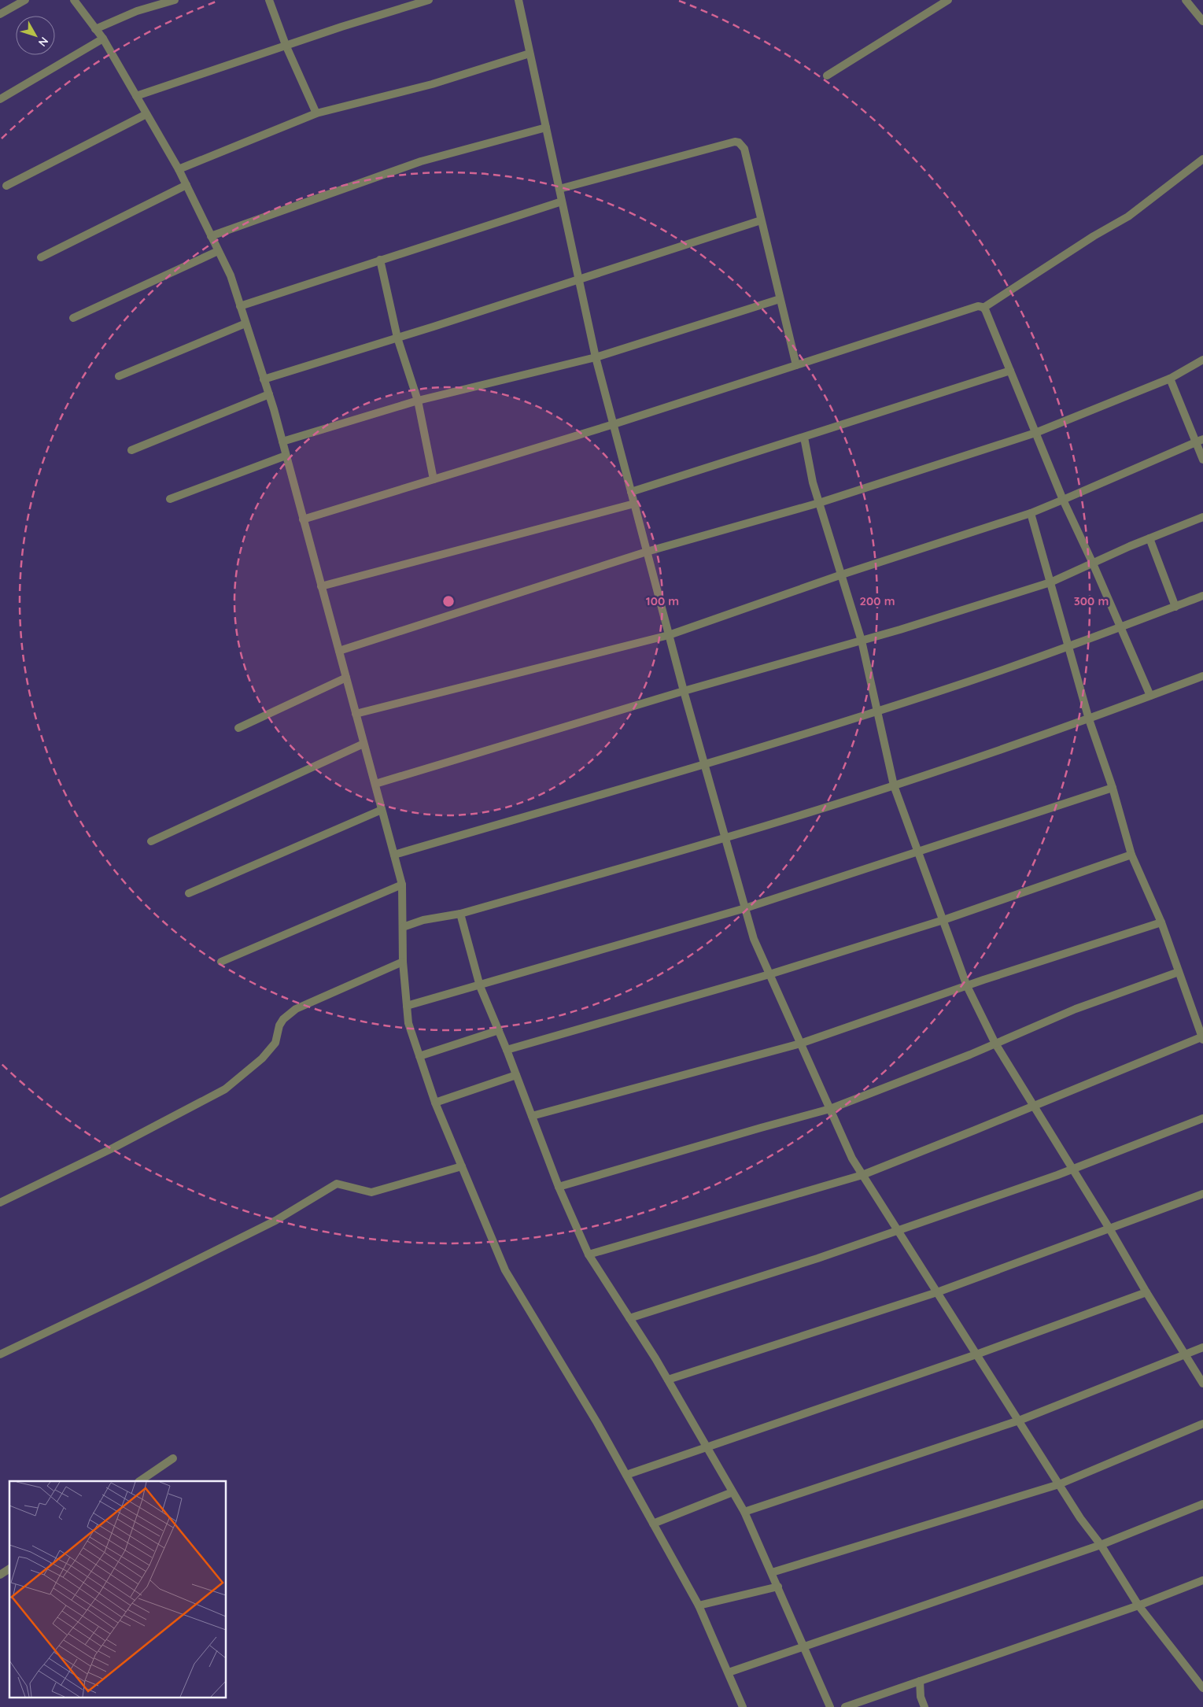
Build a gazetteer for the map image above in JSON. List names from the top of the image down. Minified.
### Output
{"north":"bottom right","rings":["100 m","200 m","300 m"]}
